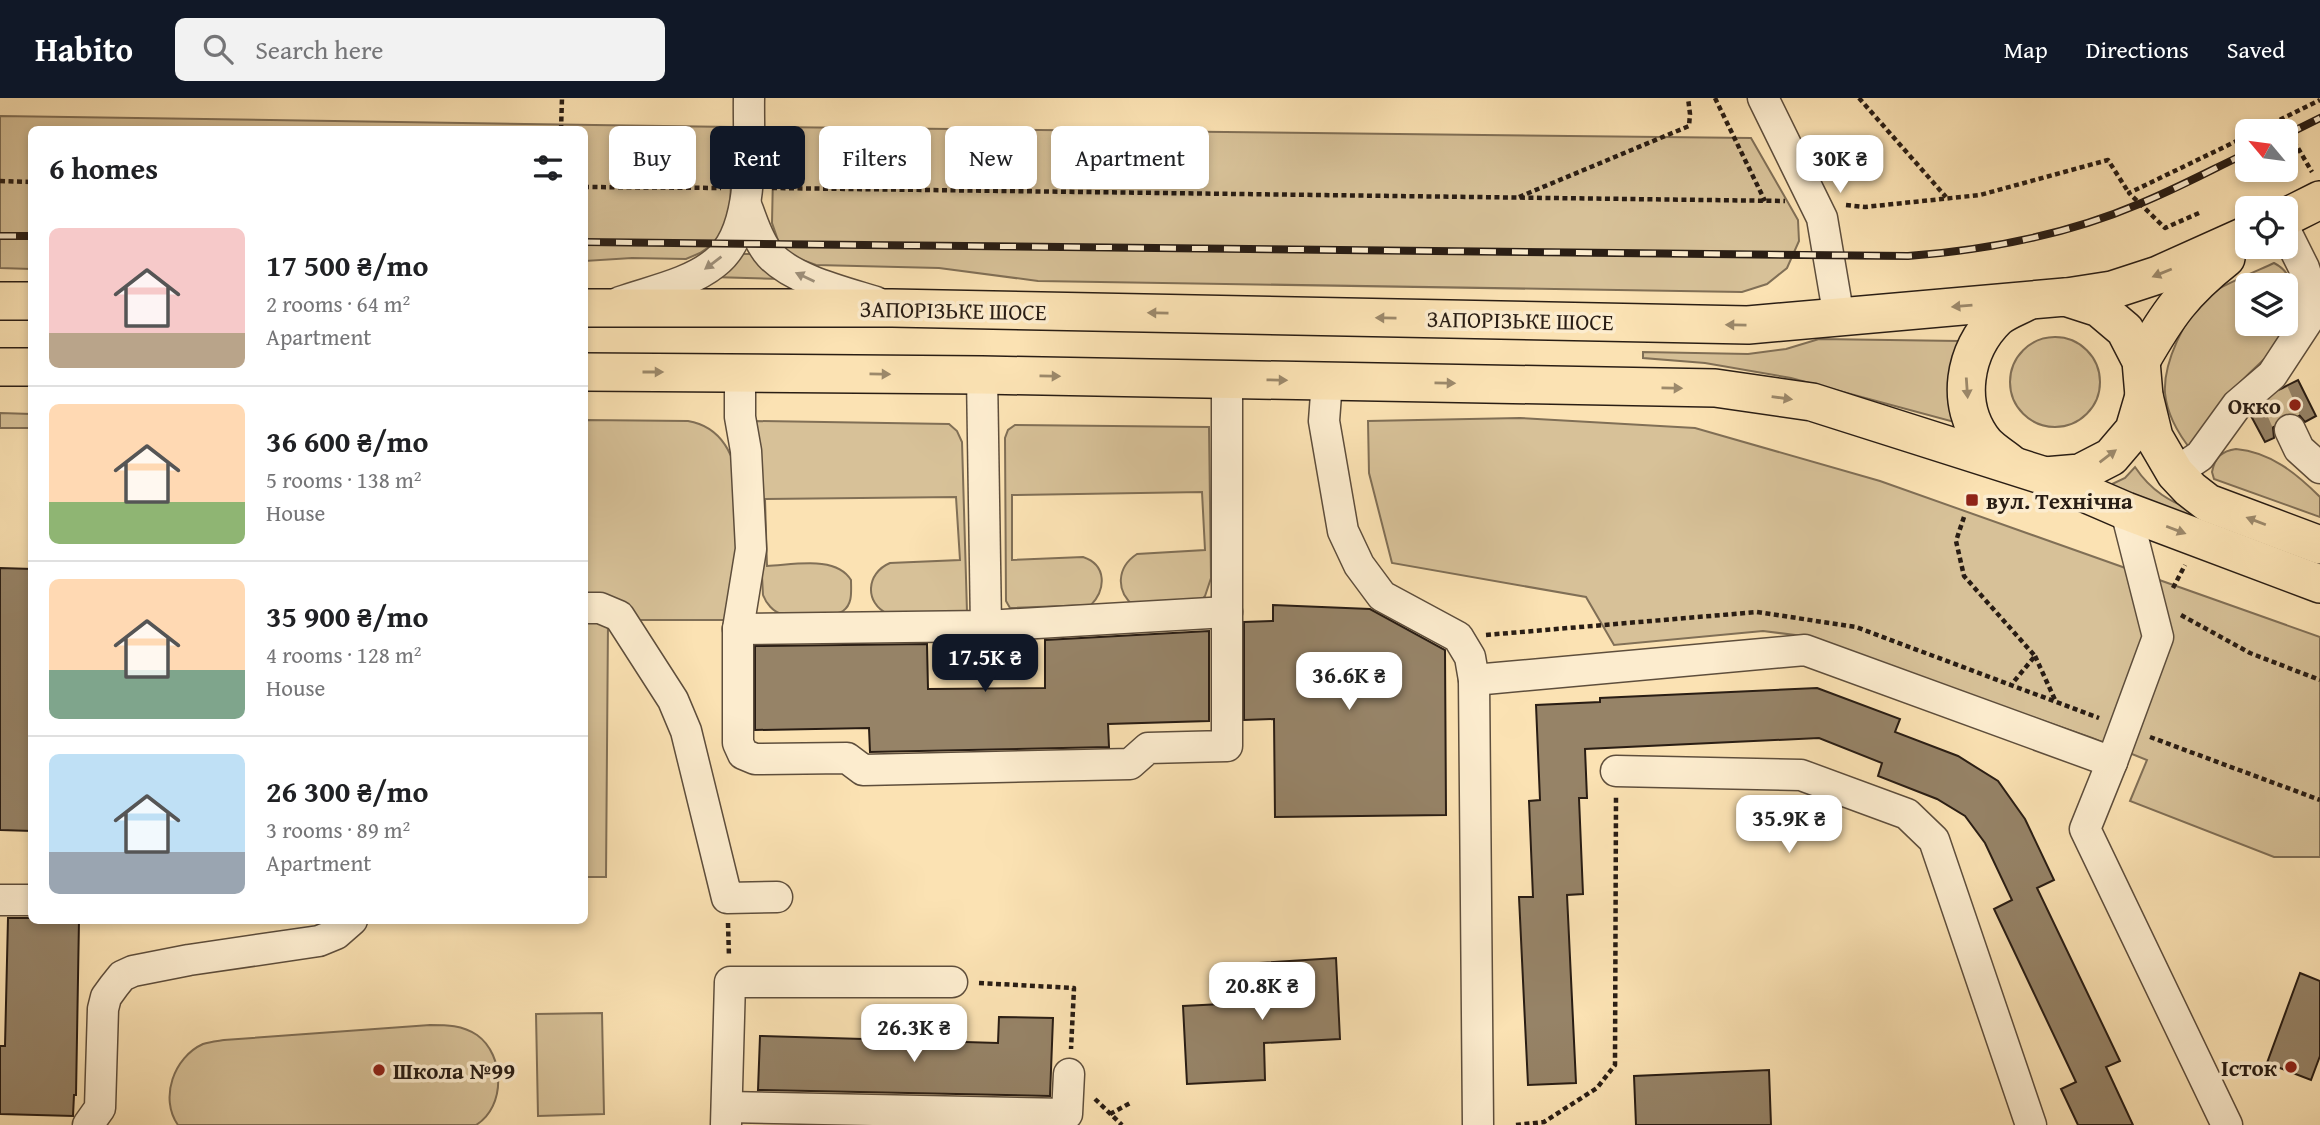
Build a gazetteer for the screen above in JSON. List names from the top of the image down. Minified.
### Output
{"streets":{"main road":["ЗАПОРІЗЬКЕ ШОСЕ"]},"places":{"other":["Окко","Істок","Школа №99"],"transit":["вул. Технічна"]},"north":"top left","page":{"header":"Habito","search":"Search here","nav":["Map","Directions","Saved"],"chip":["Buy","Rent","Filters","New","Apartment"],"heading":"6 homes","price":["30K ₴","17.5K ₴","36.6K ₴","35.9K ₴","20.8K ₴","26.3K ₴"],"list":[{"name":"17 500 ₴/mo","note":"2 rooms · 64 m² · Apartment"},{"name":"36 600 ₴/mo","note":"5 rooms · 138 m² · House"},{"name":"35 900 ₴/mo","note":"4 rooms · 128 m² · House"},{"name":"26 300 ₴/mo","note":"3 rooms · 89 m² · Apartment"}]}}
